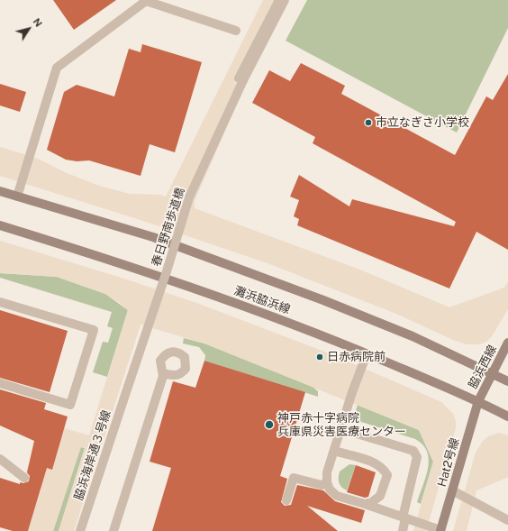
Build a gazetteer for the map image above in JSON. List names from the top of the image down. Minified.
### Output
{"streets":{"street":["春日野南歩道橋","灘浜脇浜線","脇浜西線","脇浜海岸通３号線","Hat2号線"]},"crossings":[["春日野南歩道橋","脇浜海岸通３号線"],["灘浜脇浜線","脇浜西線"],["灘浜脇浜線","Hat2号線"],["脇浜西線","Hat2号線"]],"places":["市立なぎさ小学校","日赤病院前","神戸赤十字病院 兵庫県災害医療センター"],"north":"top right"}
